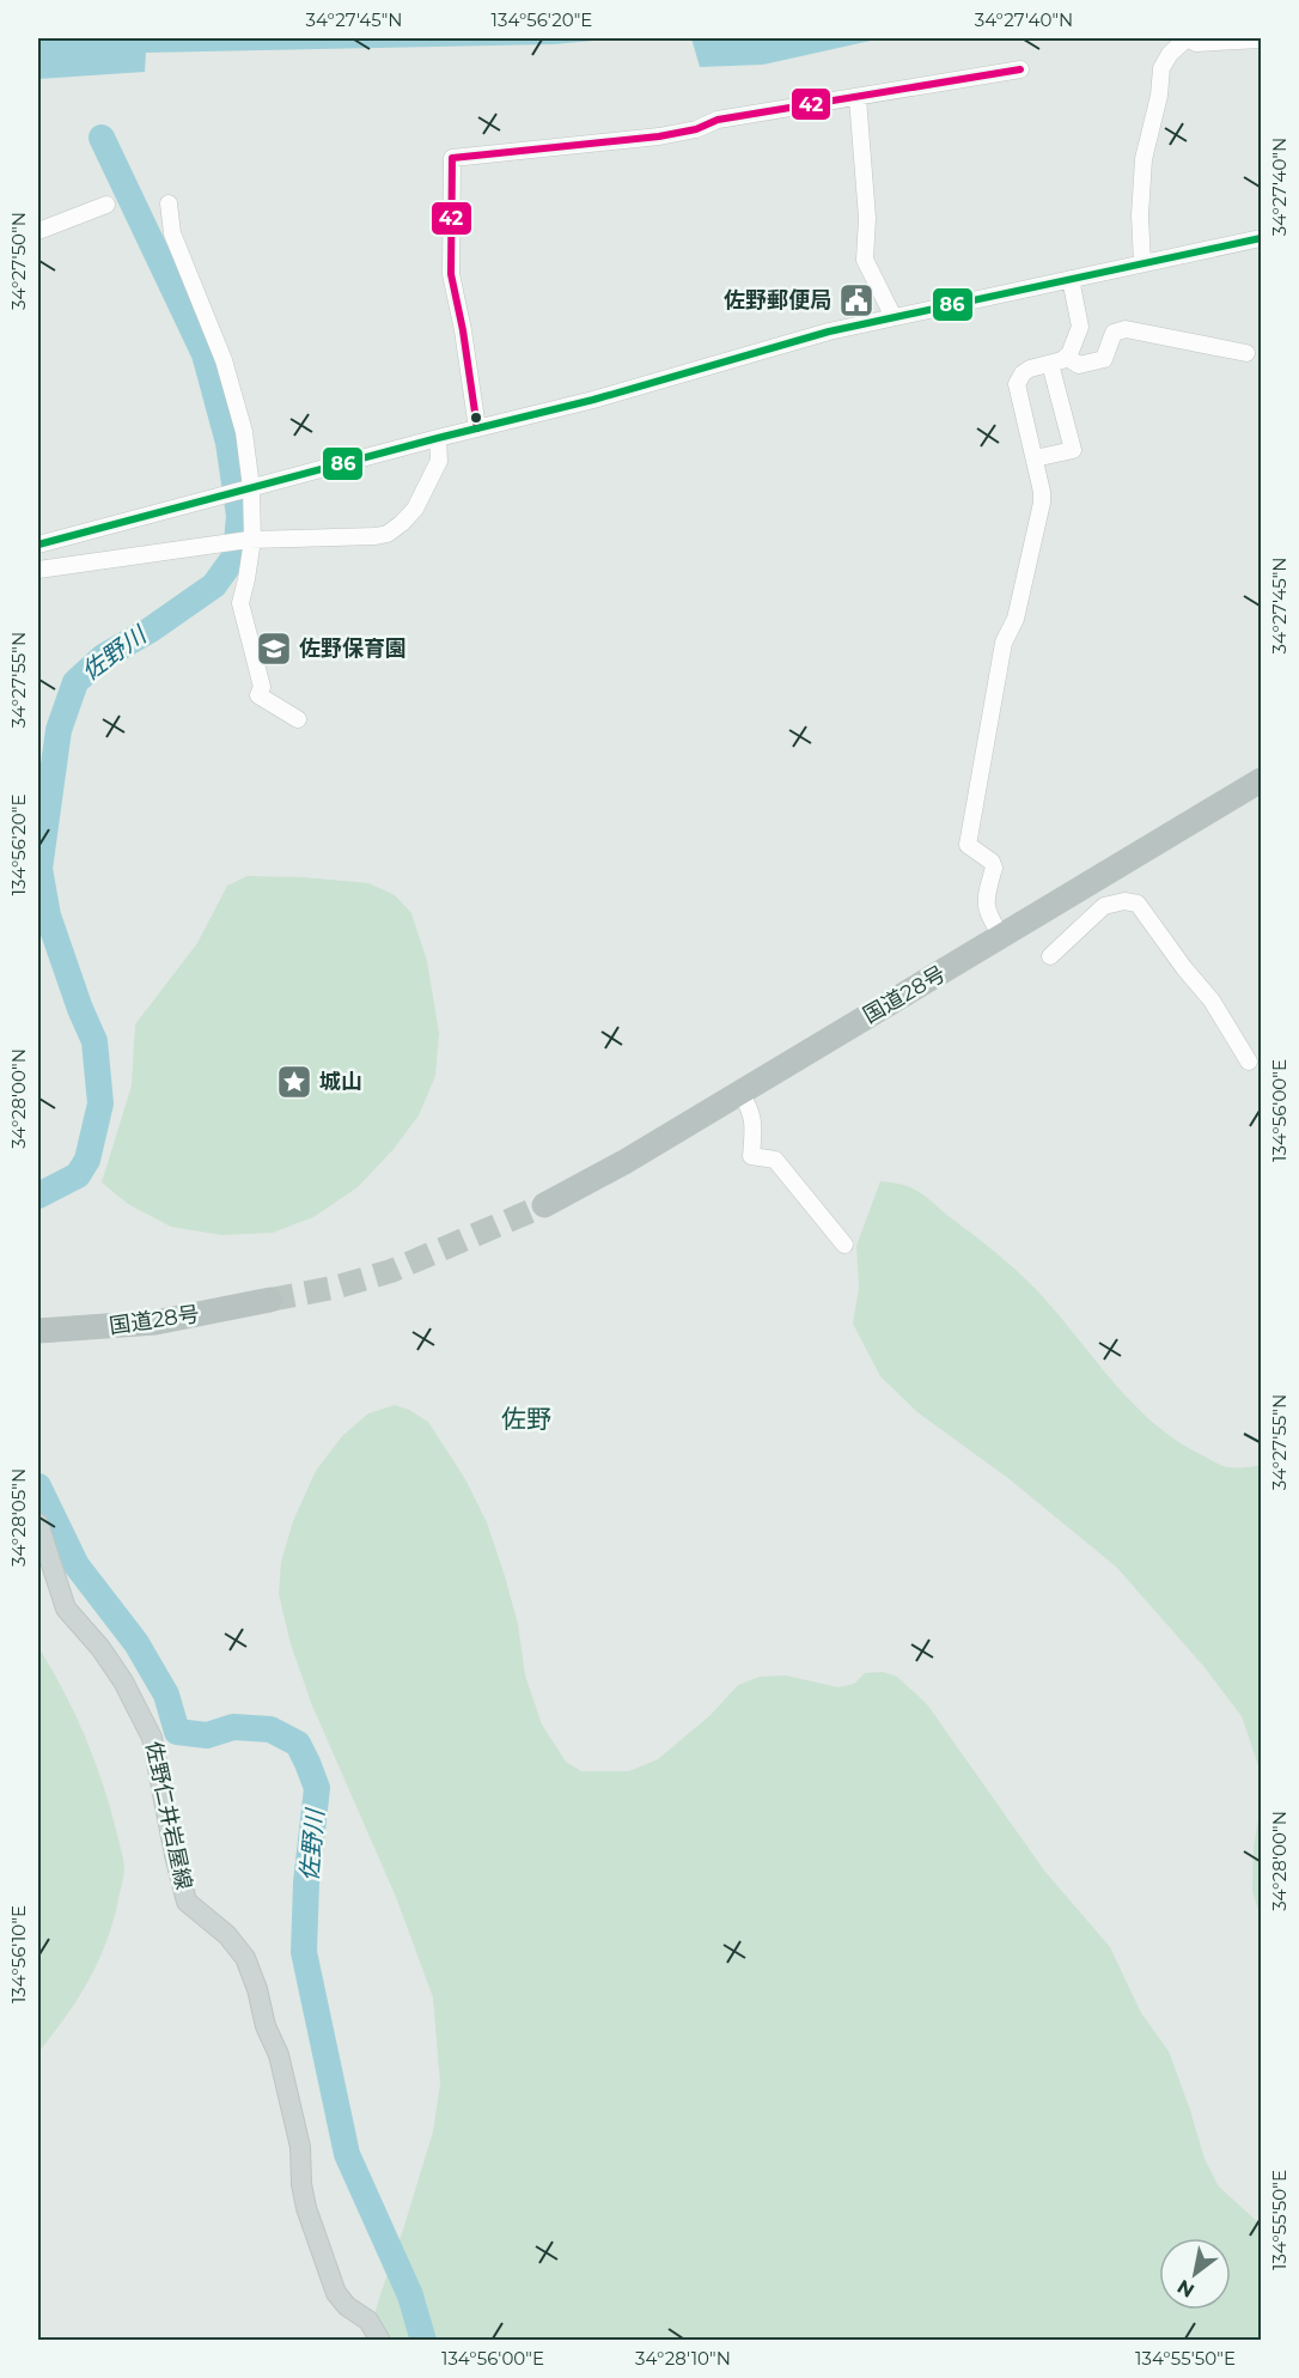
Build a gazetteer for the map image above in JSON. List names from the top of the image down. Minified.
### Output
{"streets":{"highway":["国道28号"],"main road":["佐野仁井岩屋線"]},"districts":["佐野"],"water":["佐野川"],"places":{"public building":["佐野郵便局"],"school or university":["佐野保育園"],"place":["城山"]},"lines":["transit line 42","transit line 86"],"north":"bottom left","coordinates":["34°27'45\"N","134°56'20\"E","34°27'40\"N","34°27'50\"N","34°27'55\"N","34°28'00\"N","134°56'00\"E","34°28'05\"N","134°56'10\"E","134°55'50\"E","34°28'10\"N"]}
